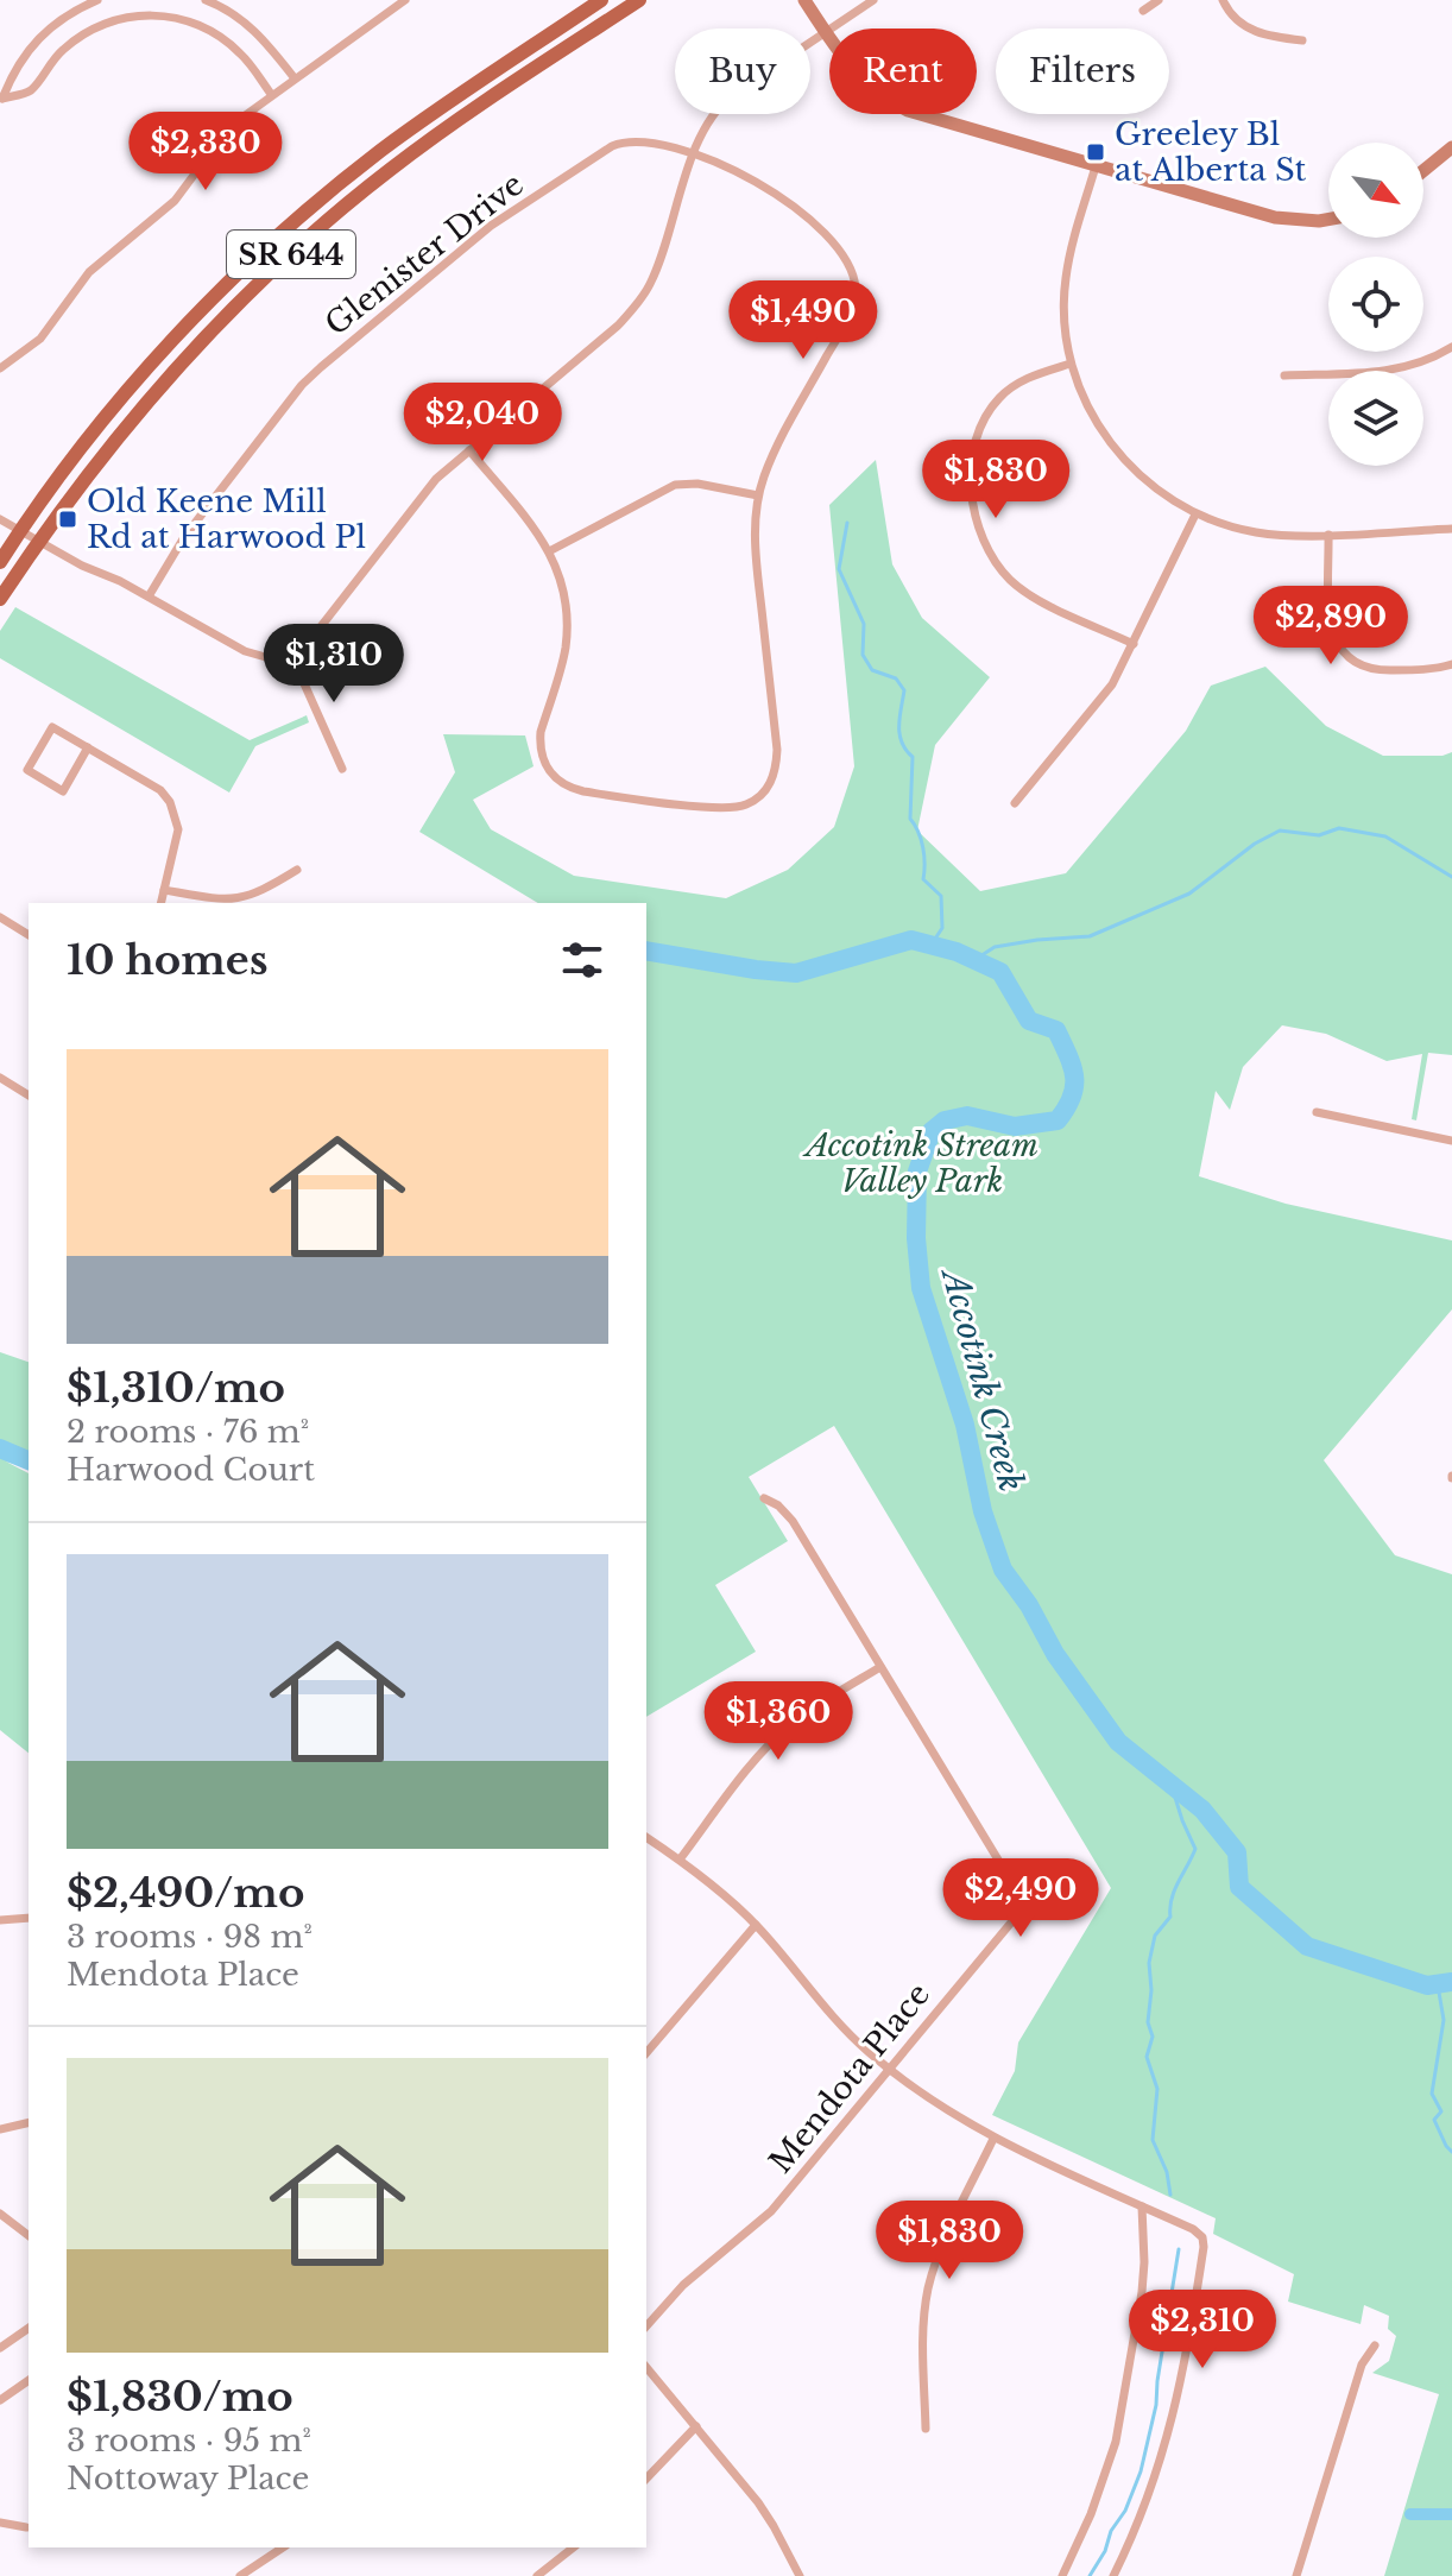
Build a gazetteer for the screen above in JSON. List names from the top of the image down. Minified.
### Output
{"streets":{"main road":["SR 644"],"street":["Glenister Drive","Mendota Place"]},"water":["Accotink Creek"],"parks":["Accotink Stream Valley Park"],"places":{"transit":["Greeley Bl at Alberta St","Old Keene Mill Rd at Harwood Pl"]},"north":"bottom right","page":{"chip":["Buy","Rent","Filters"],"price":["$2,330","$1,490","$2,040","$1,830","$2,890","$1,310","$1,360","$2,490","$1,830","$2,310"],"heading":"10 homes","list":[{"name":"$1,310/mo","note":"2 rooms · 76 m² · Harwood Court"},{"name":"$2,490/mo","note":"3 rooms · 98 m² · Mendota Place"},{"name":"$1,830/mo","note":"3 rooms · 95 m² · Nottoway Place"}]}}
